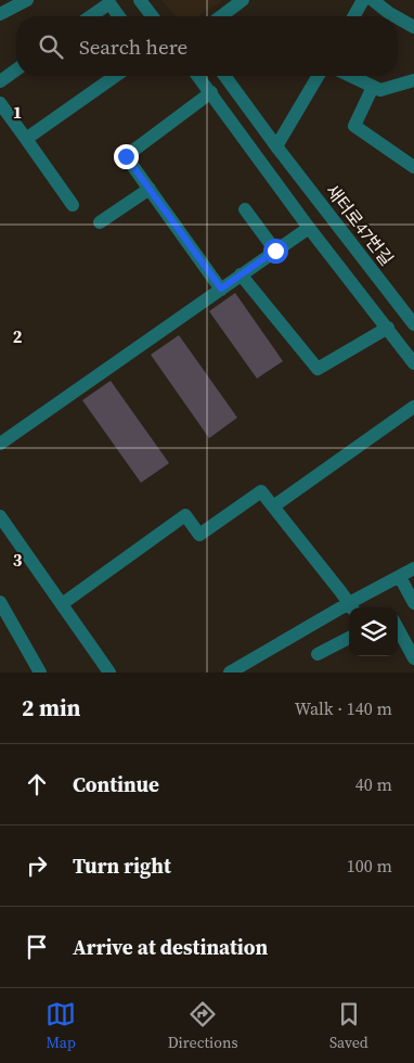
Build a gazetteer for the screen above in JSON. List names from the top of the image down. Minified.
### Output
{"streets":{"street":["새터로47번길"]},"page":{"search":"Search here","heading":["2 min","Walk · 140 m"],"list":[["Continue","40 m"],["Turn right","100 m"],"Arrive at destination"],"nav":["Map","Directions","Saved"]},"grid":{"rows":["1","2","3"]}}
